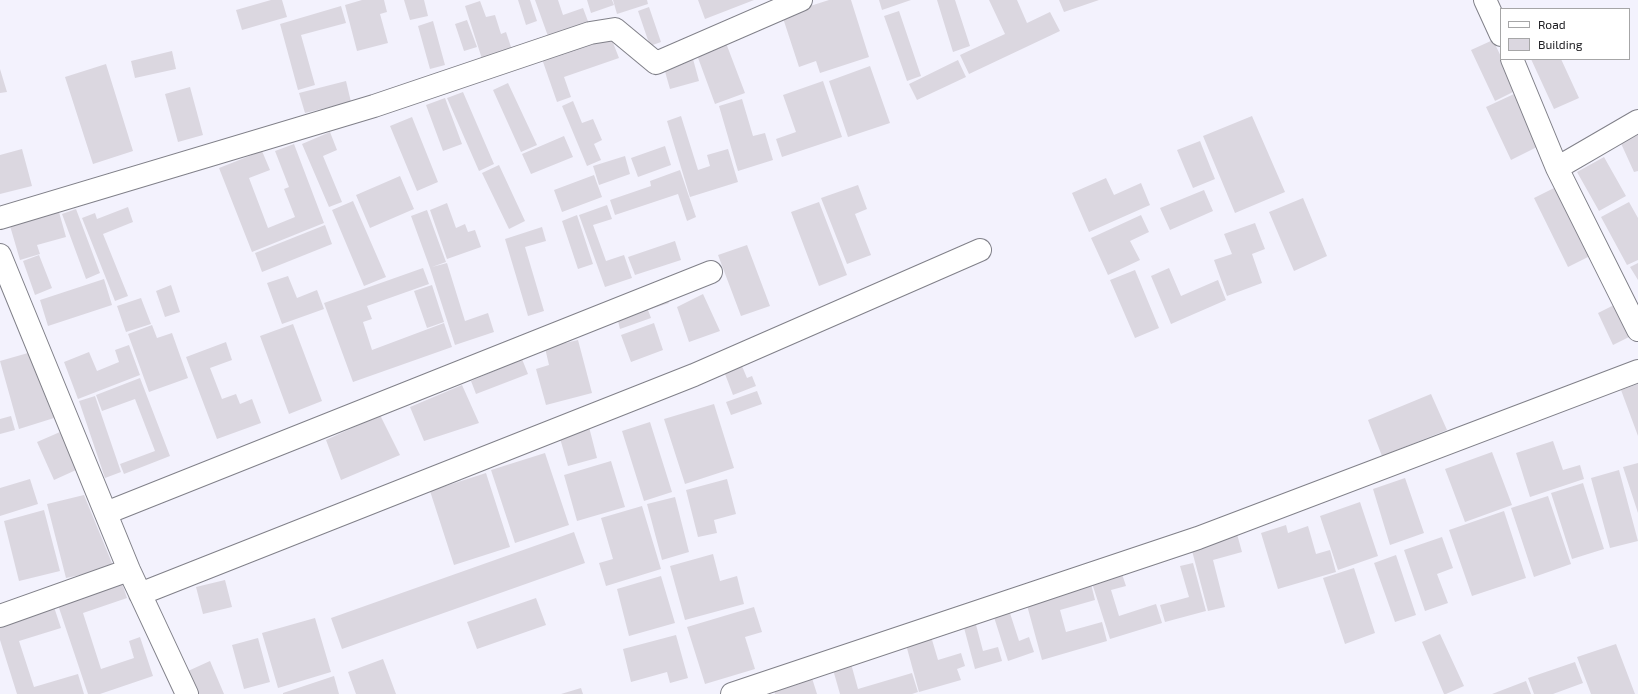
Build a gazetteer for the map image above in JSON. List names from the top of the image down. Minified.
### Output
{"legend":["Road","Building"]}
